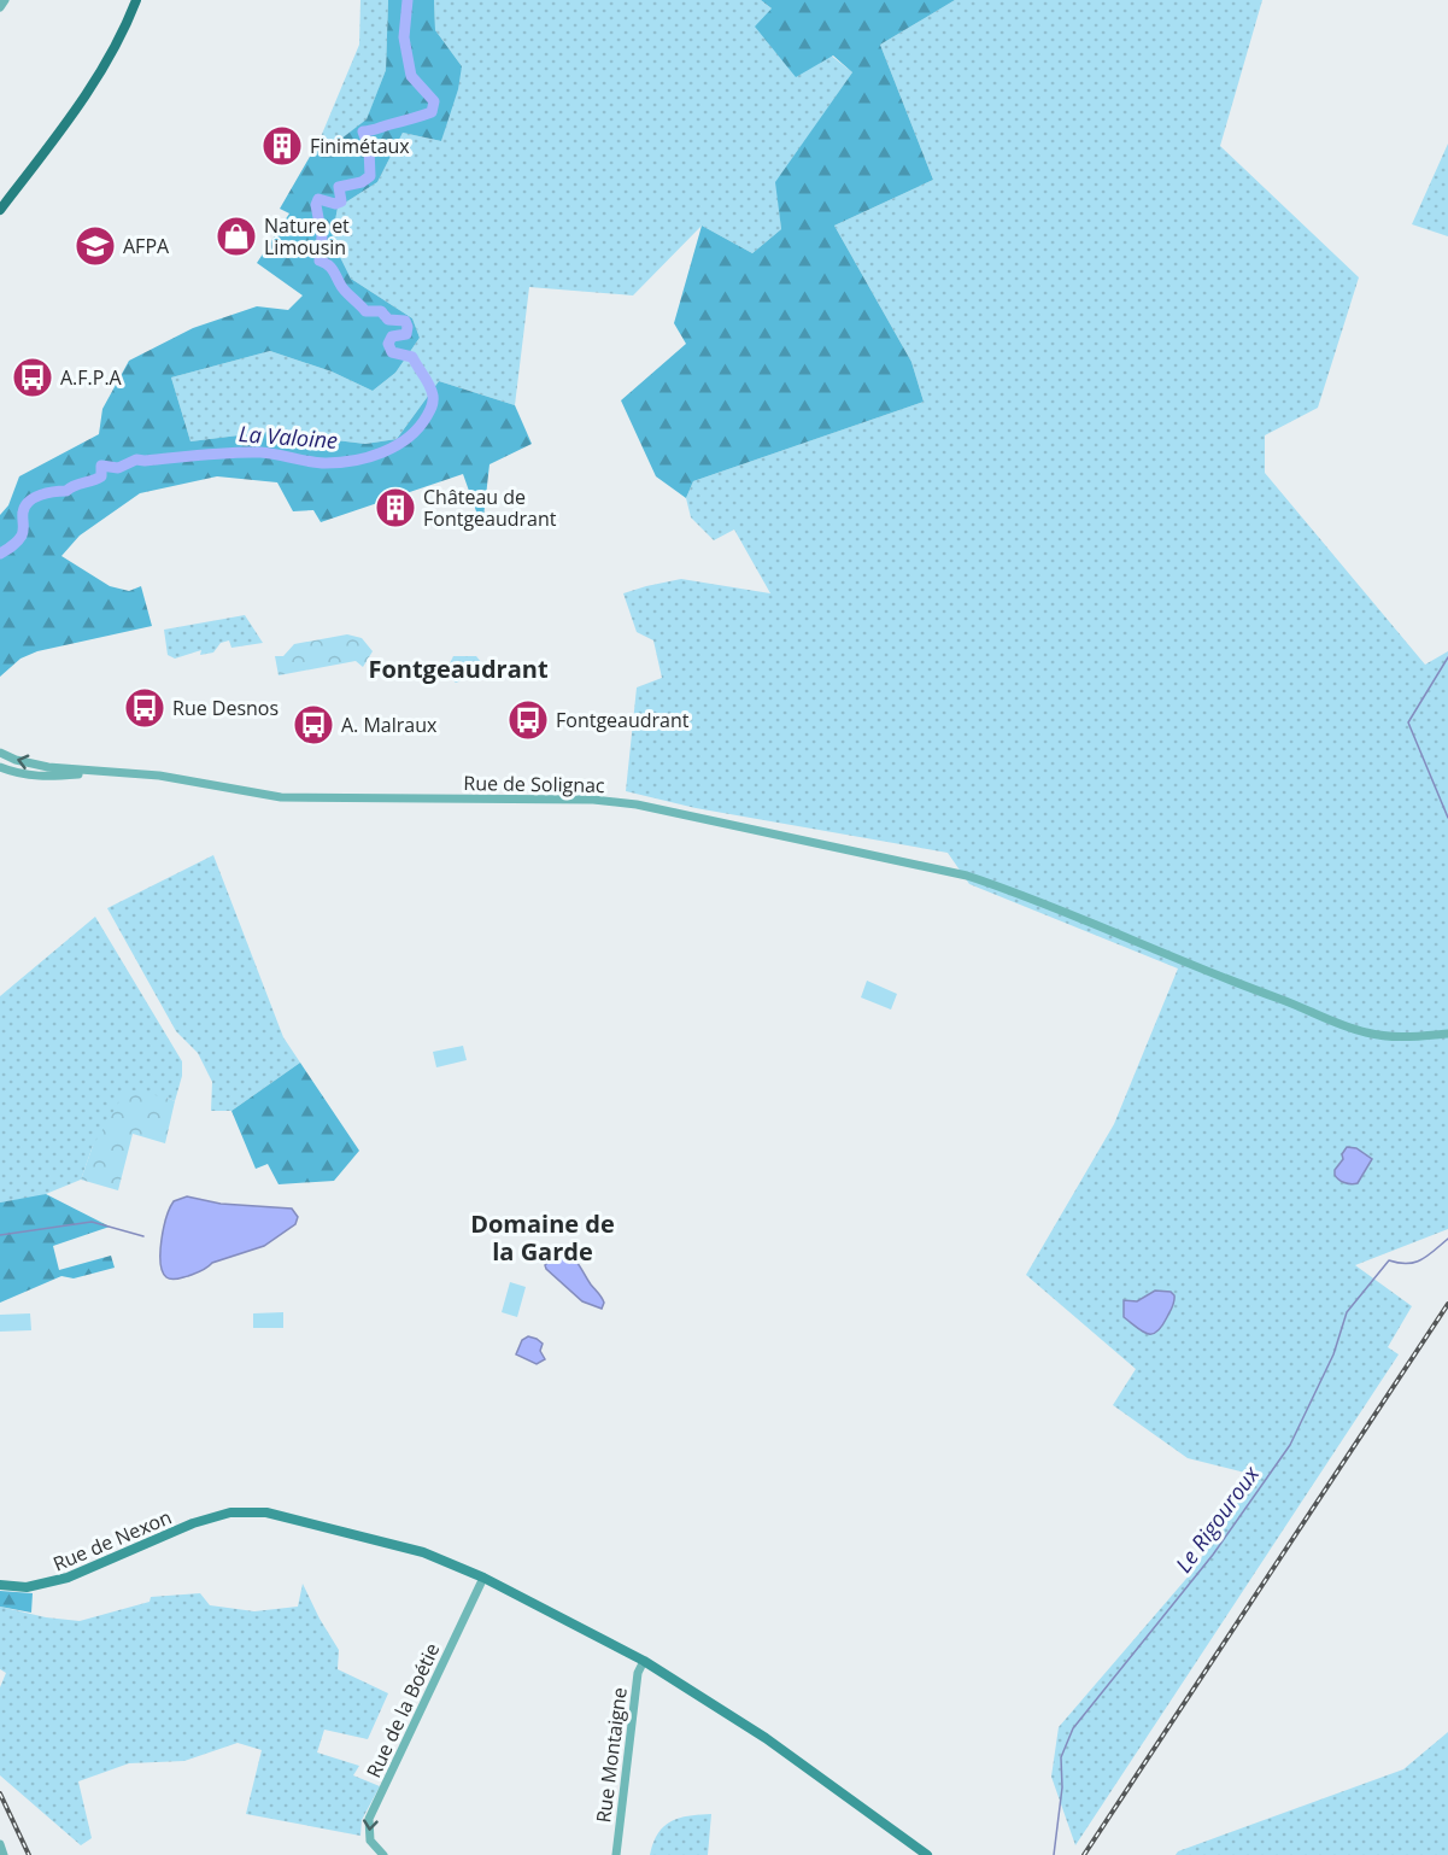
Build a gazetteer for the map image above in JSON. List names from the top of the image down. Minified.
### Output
{"streets":{"main road":["Rue de Nexon"],"street":["Rue de Solignac","Rue de la Boétie","Rue Montaigne"]},"crossings":[["Rue de Nexon","Rue de la Boétie"],["Rue de Nexon","Rue Montaigne"]],"one_way":["Rue de la Boétie"],"districts":["Fontgeaudrant","Domaine de la Garde"],"water":["La Valoine","Le Rigouroux"],"places":{"building":["Finimétaux","Château de Fontgeaudrant"],"shop":["Nature et Limousin"],"school or university":["AFPA"],"bus stop":["A.F.P.A","Rue Desnos","Fontgeaudrant","A. Malraux"]}}
